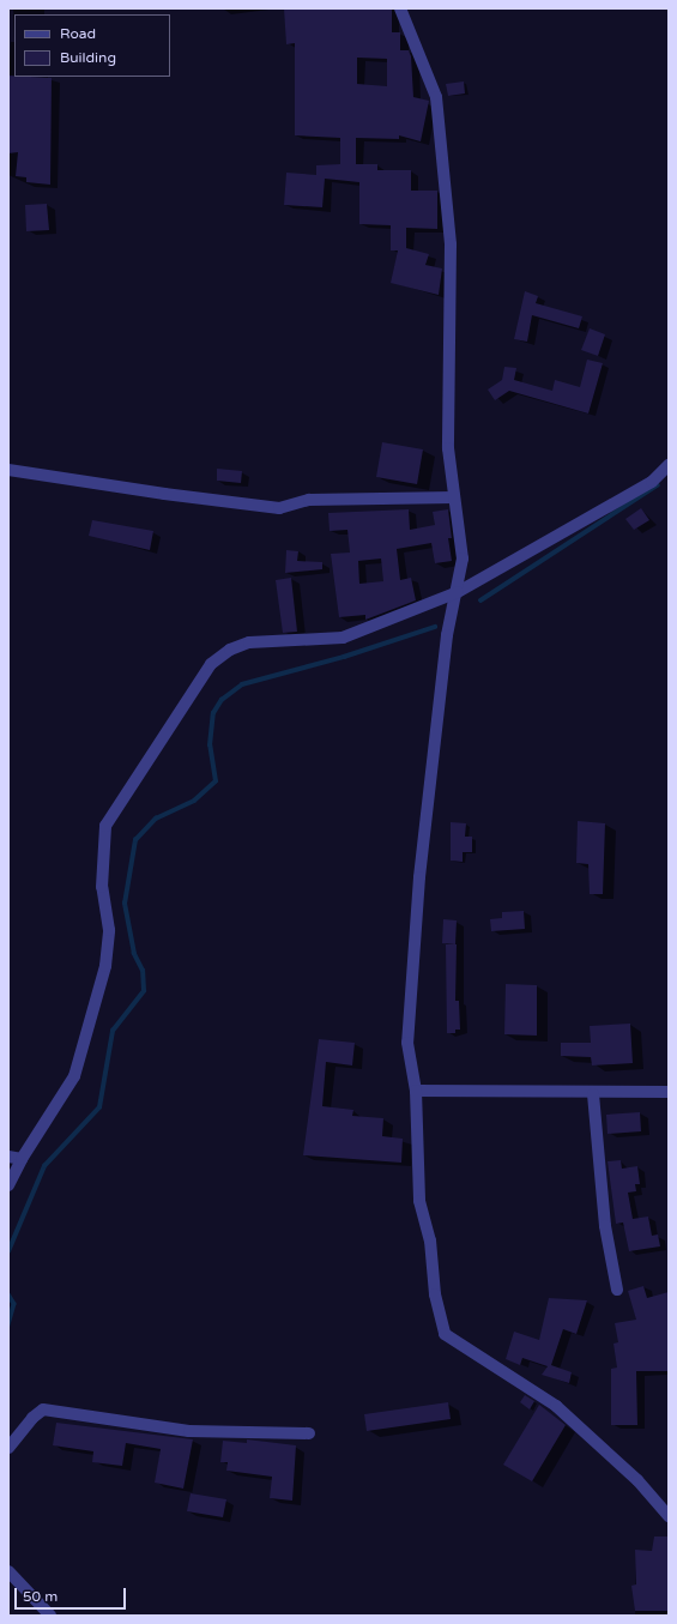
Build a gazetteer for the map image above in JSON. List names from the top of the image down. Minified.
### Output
{"legend":["Road","Building"],"scale_bar":"50 m"}
